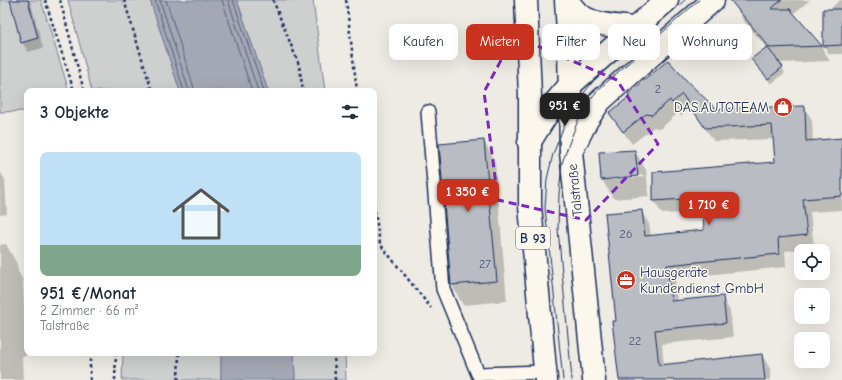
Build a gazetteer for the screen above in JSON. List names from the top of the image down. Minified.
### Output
{"streets":{"main road":["Talstraße","B 93"]},"places":{"shop":["DAS.AUTOTEAM"],"office":["Hausgeräte Kundendienst GmbH"]},"house_numbers":["2","26","27","22"],"page":{"chip":["Kaufen","Mieten","Filter","Neu","Wohnung"],"heading":"3 Objekte","price":["951 €","1 350 €","1 710 €"],"list":[{"name":"951 €/Monat","note":"2 Zimmer · 66 m² · Talstraße"}],"map_buttons":["+","−"]}}
